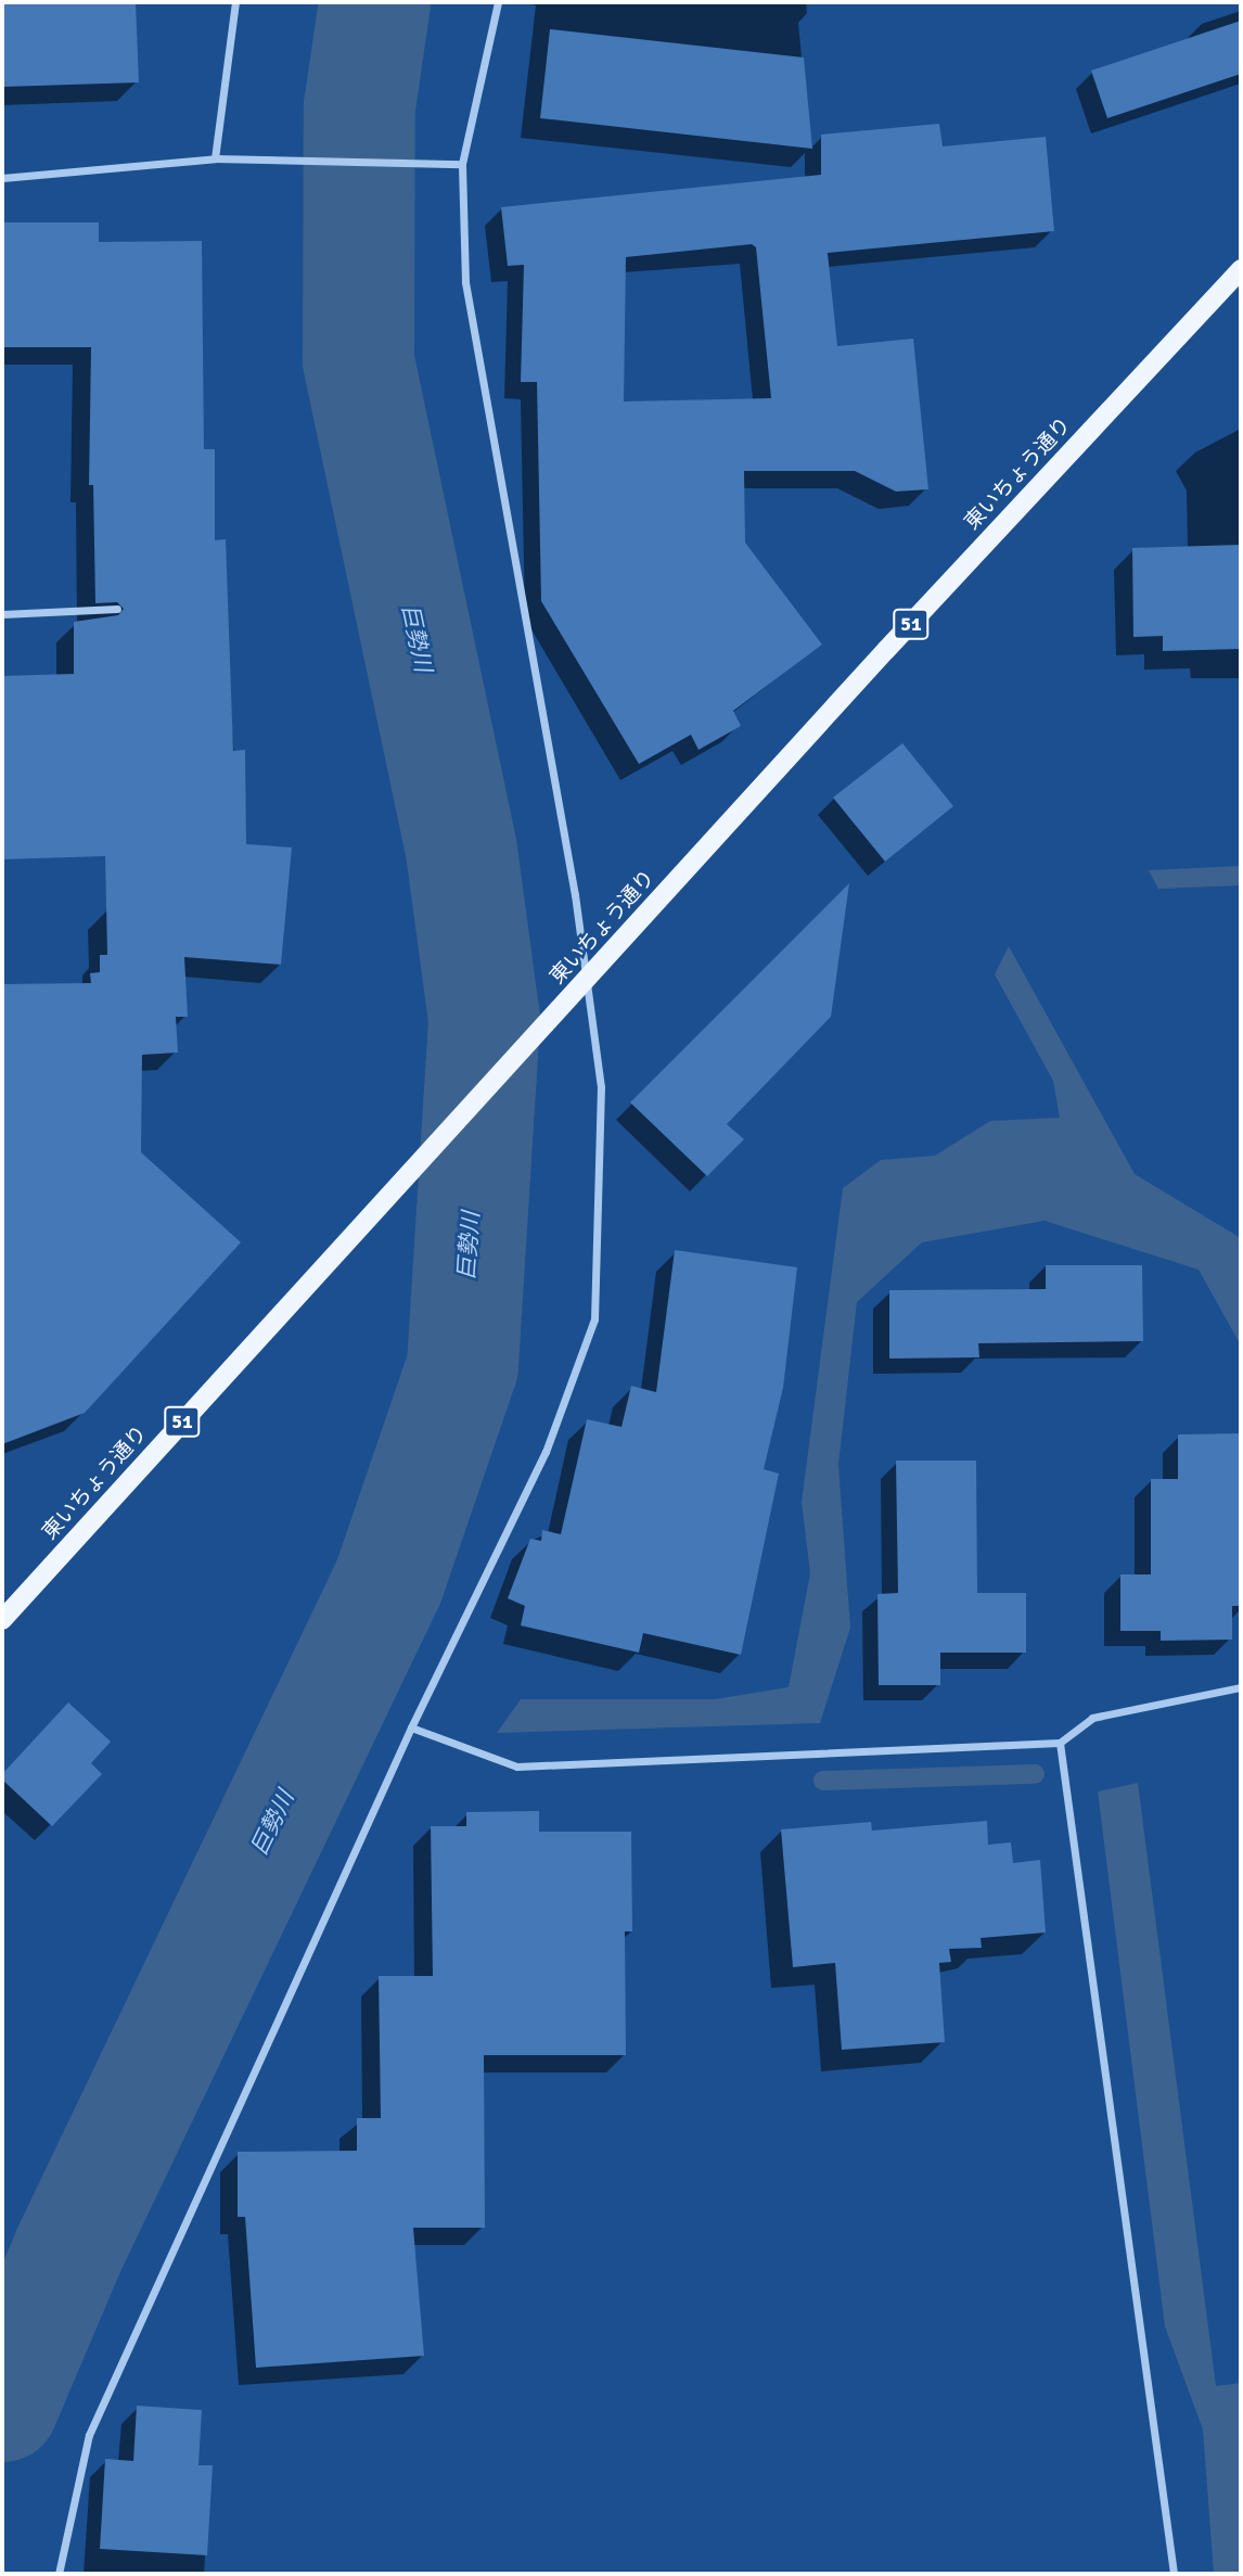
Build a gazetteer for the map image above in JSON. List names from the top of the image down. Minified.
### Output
{"streets":{"main road":["東いちょう通り","51"]},"water":["巨勢川"]}
